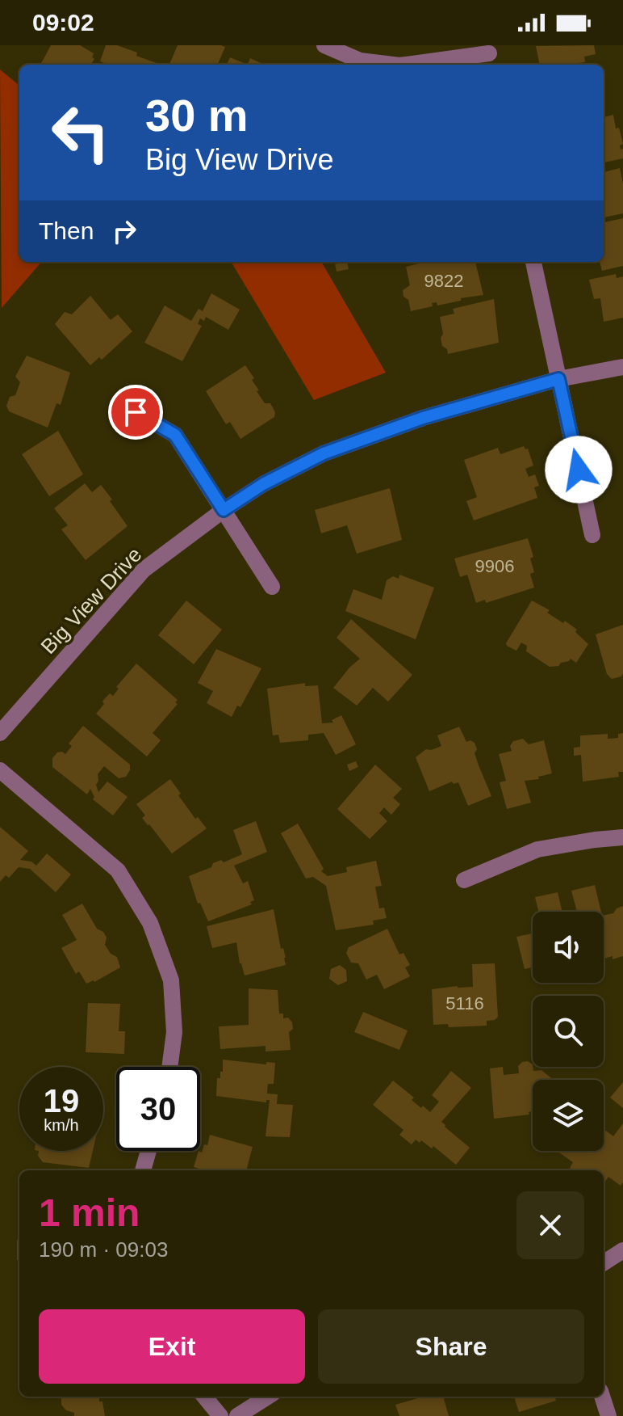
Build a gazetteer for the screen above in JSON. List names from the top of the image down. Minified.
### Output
{"streets":{"street":["Big View Drive"]},"house_numbers":["9822","9906","5116"],"page":{"status":"09:02","turn":["30 m","Big View Drive"],"then":"Then","speed":"19 km/h","limit":"30","heading":["1 min","190 m · 09:03"],"buttons":["Exit","Share"]}}
